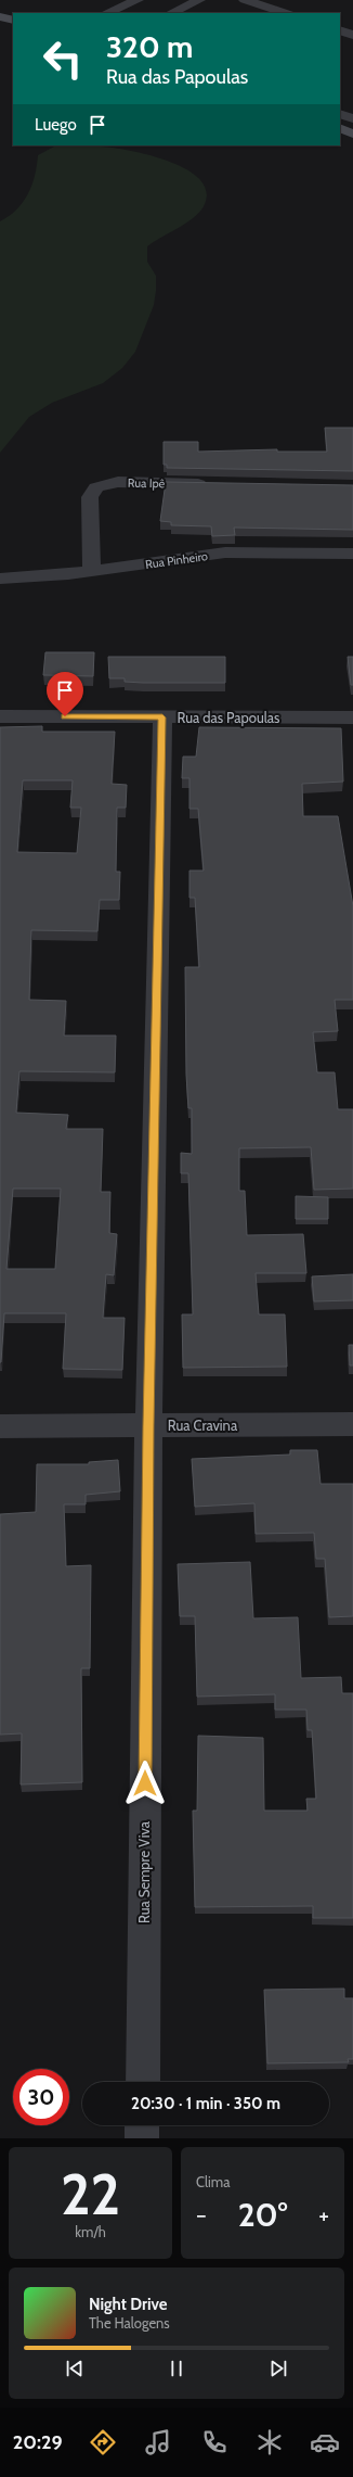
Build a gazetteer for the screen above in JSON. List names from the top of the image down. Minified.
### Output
{"streets":{"street":["Rua Ipê","Rua Pinheiro","Rua das Papoulas","Rua Cravina","Rua Sempre Viva"]},"crossings":[["Rua Ipê","Rua Pinheiro"],["Rua das Papoulas","Rua Sempre Viva"],["Rua Cravina","Rua Sempre Viva"]],"page":{"turn":["320 m","Rua das Papoulas"],"then":"Luego","limit":"30","trip":"20:30 · 1 min · 350 m","tile":[["22","km/h"],"Clima"],"heat":["−","20°","+"],"song":["Night Drive","The Halogens"],"tabs":"20:29"}}
